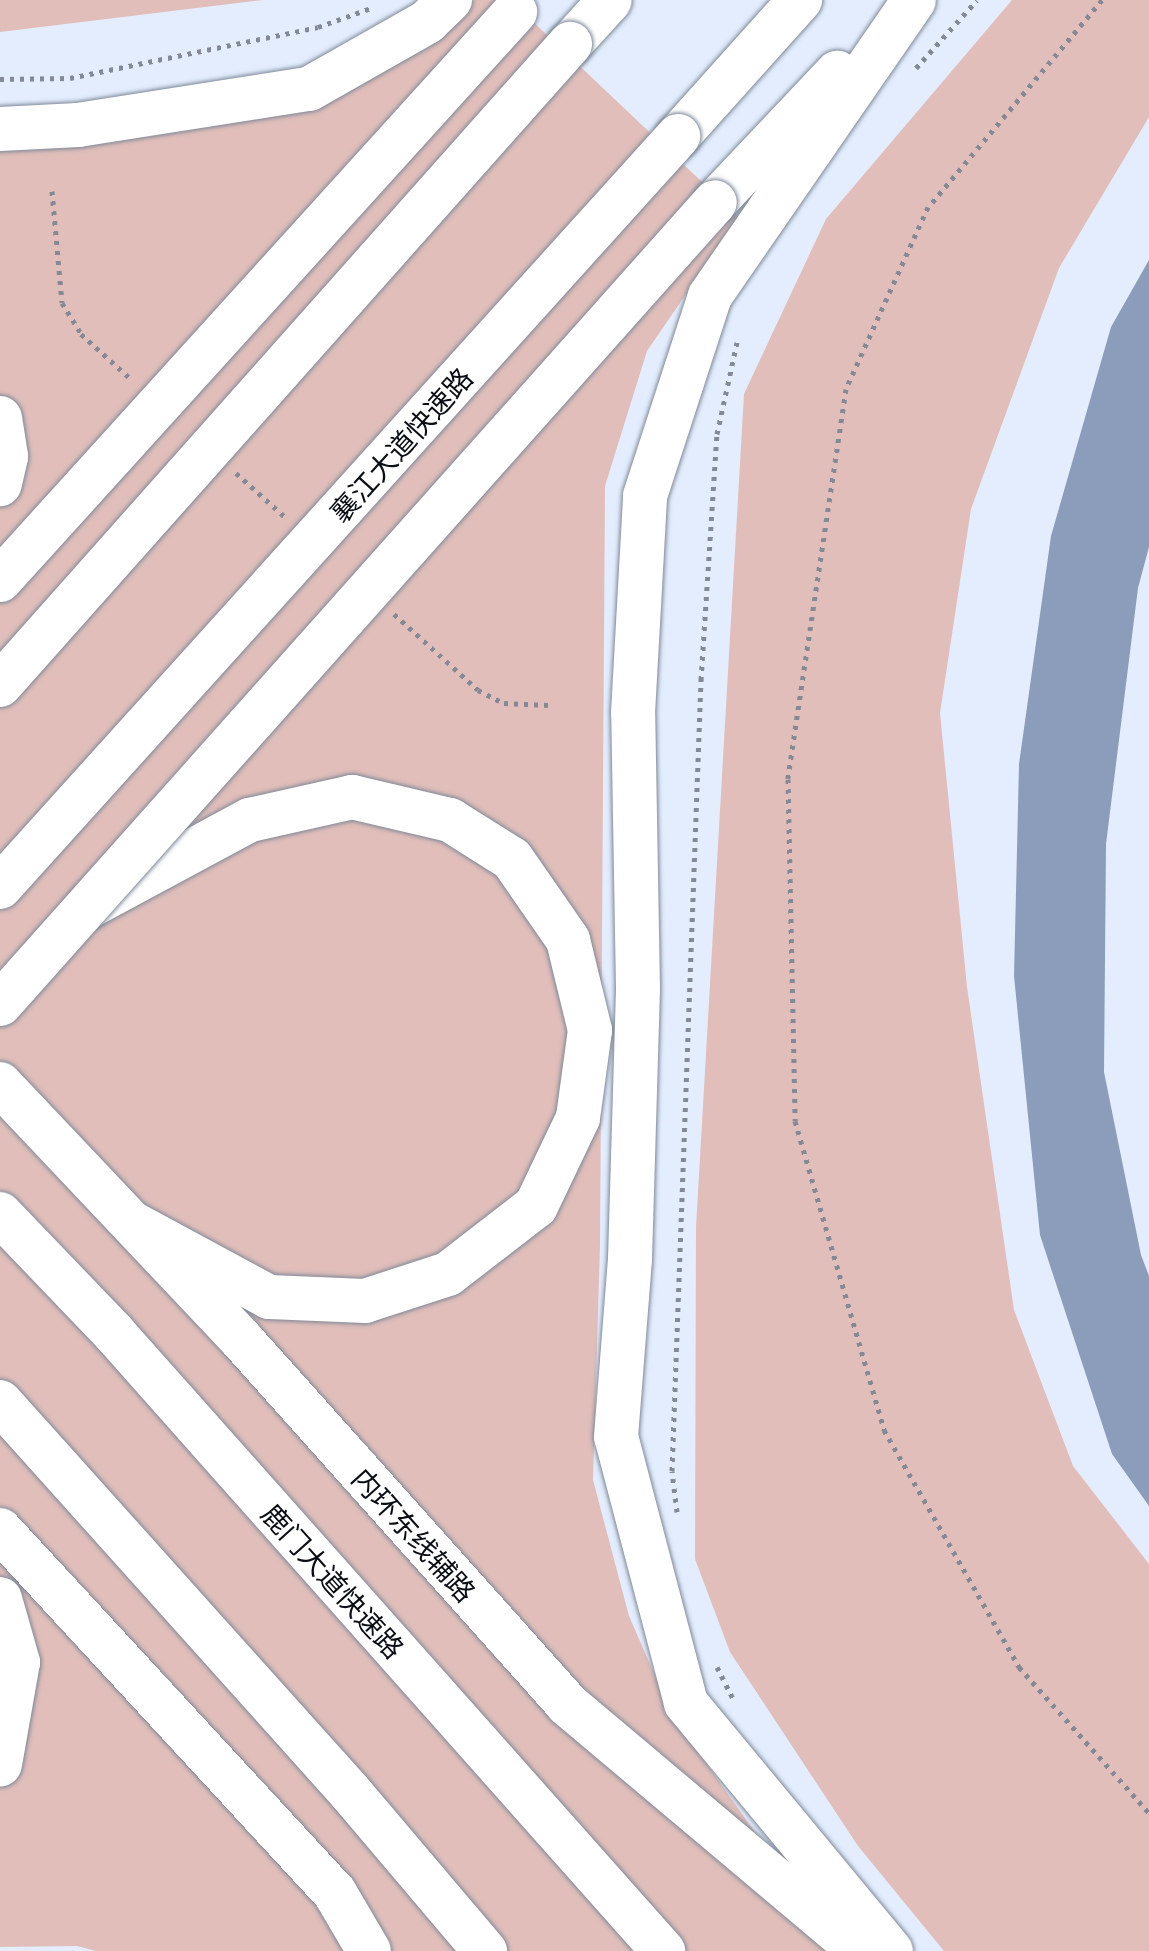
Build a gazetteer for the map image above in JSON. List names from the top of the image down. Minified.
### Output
{"streets":{"main road":["襄江大道快速路","内环东线辅路","鹿门大道快速路"]}}
